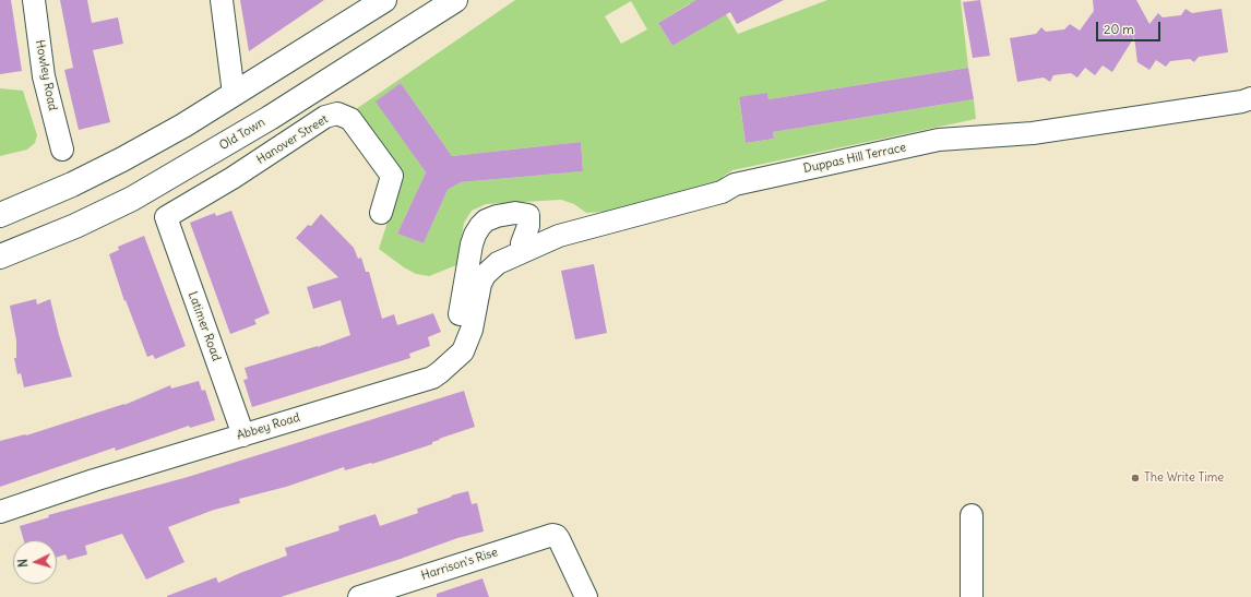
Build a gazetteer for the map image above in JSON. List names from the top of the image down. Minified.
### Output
{"streets":{"main road":["Old Town"],"street":["Howley Road","Hanover Street","Duppas Hill Terrace","Latimer Road","Abbey Road","Harrison's Rise"]},"crossings":[["Hanover Street","Latimer Road"],["Duppas Hill Terrace","Abbey Road"],["Latimer Road","Abbey Road"]],"places":["The Write Time"],"scale_bar":"20 m","north":"left"}
